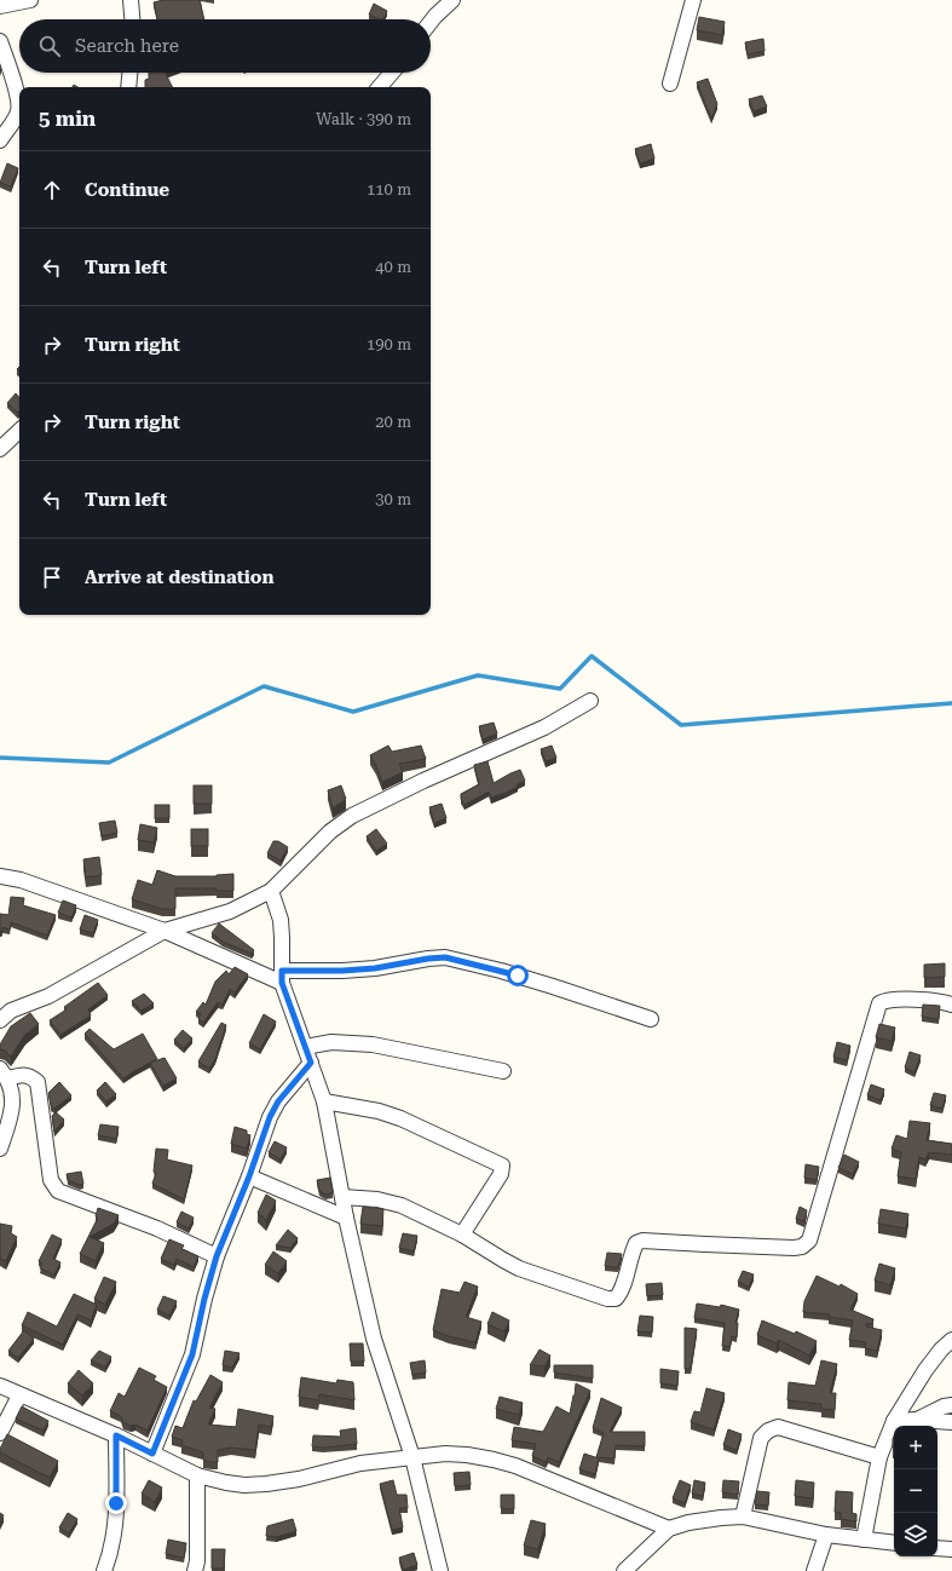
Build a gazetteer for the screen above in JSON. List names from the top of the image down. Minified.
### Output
{"page":{"search":"Search here","heading":["5 min","Walk · 390 m"],"list":[["Continue","110 m"],["Turn left","40 m"],["Turn right","190 m"],["Turn right","20 m"],["Turn left","30 m"],"Arrive at destination"],"map_buttons":["+","−"]}}
